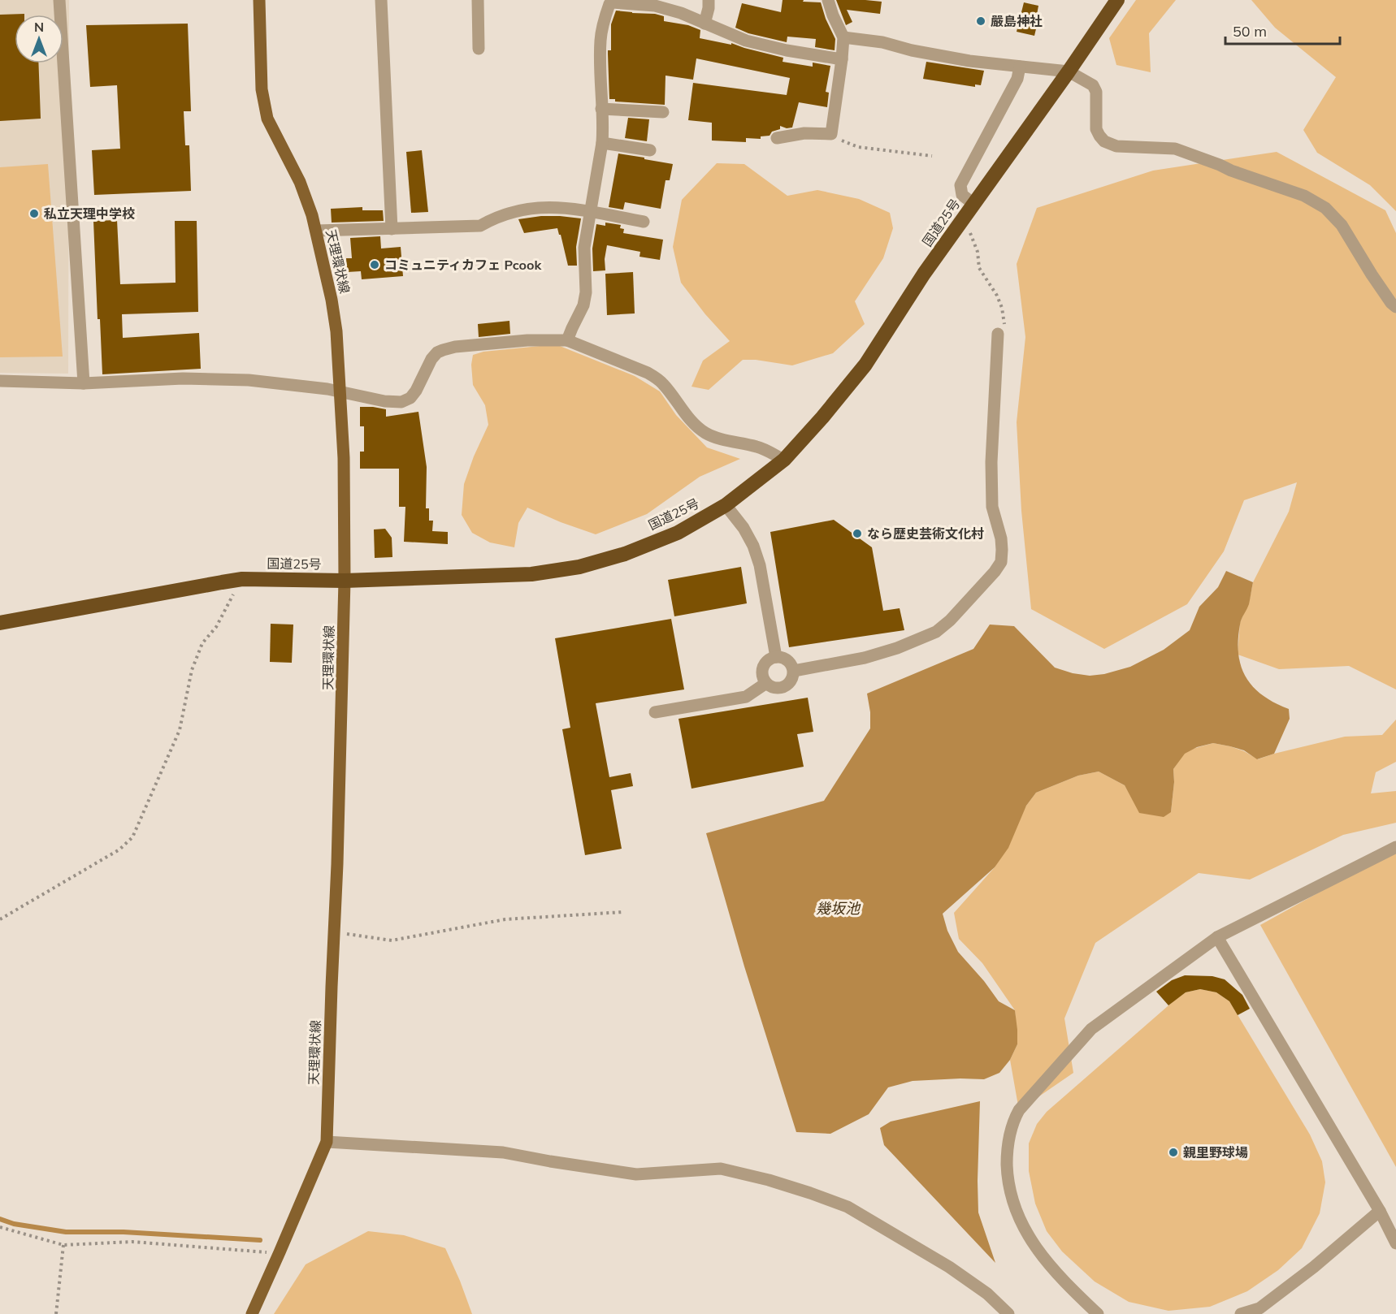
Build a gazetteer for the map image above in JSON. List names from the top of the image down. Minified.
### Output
{"streets":{"highway":["国道25号"],"main road":["天理環状線"]},"crossings":[["国道25号","天理環状線"]],"water":["幾坂池"],"places":["嚴島神社","私立天理中学校","コミュニティカフェ Pcook","なら歴史芸術文化村","親里野球場"],"scale_bar":"50 m","north":"top"}
